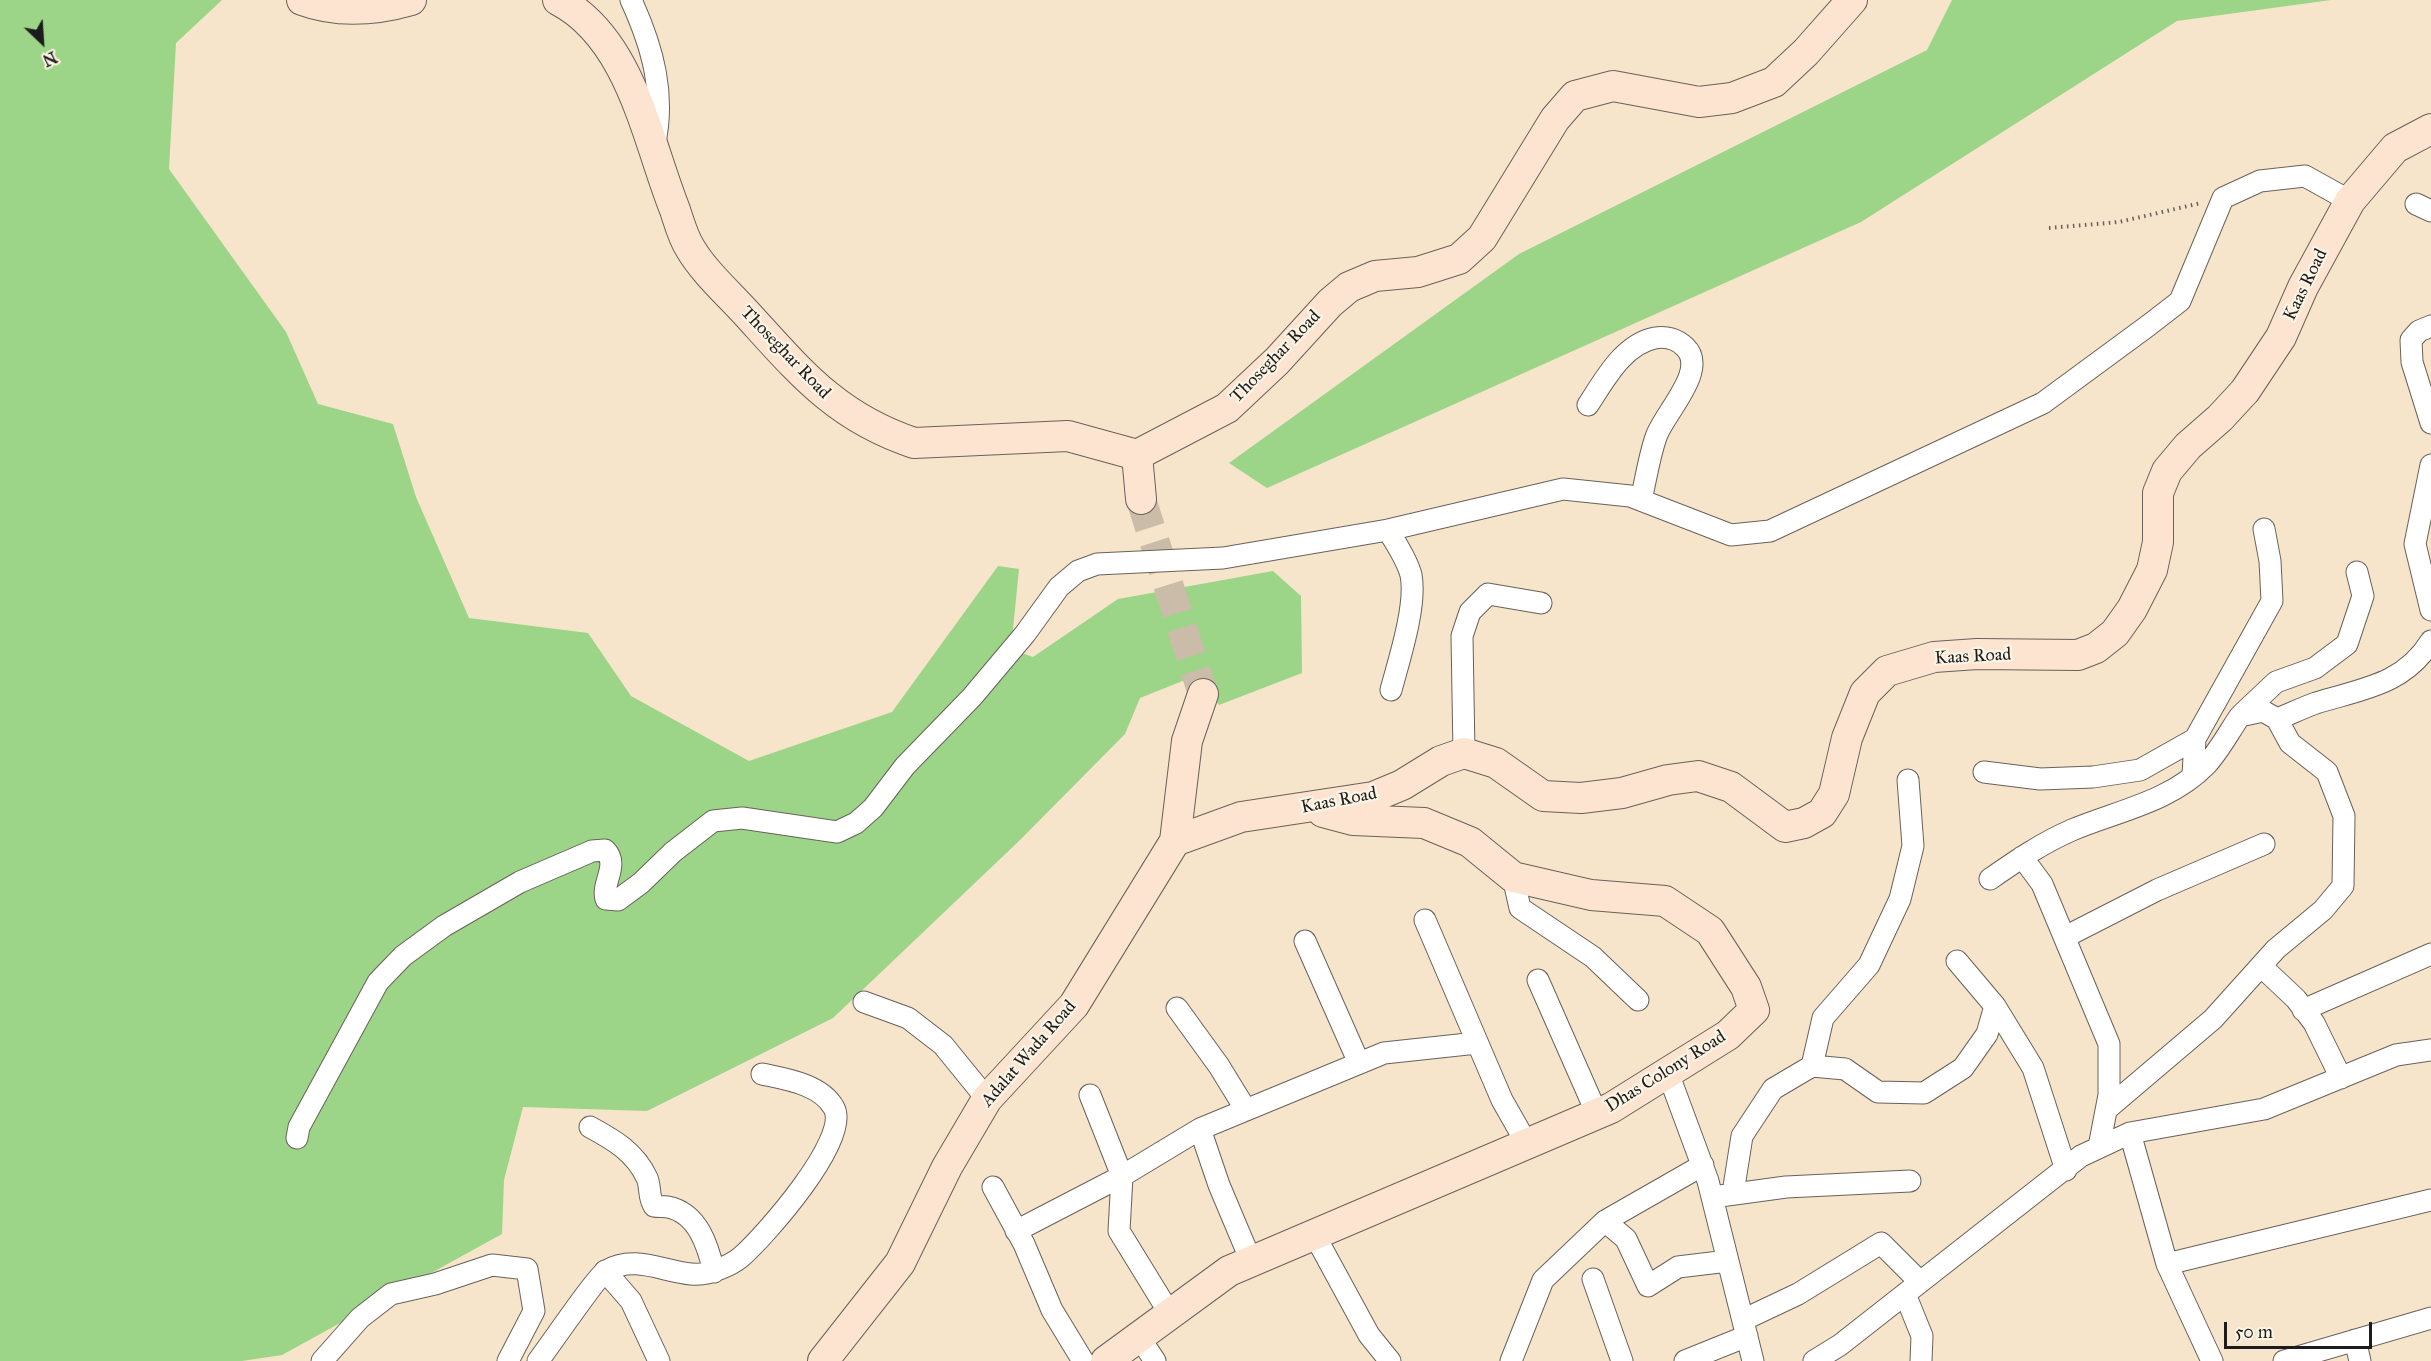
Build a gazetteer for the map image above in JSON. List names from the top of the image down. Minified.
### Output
{"streets":{"main road":["Kaas Road","Thoseghar Road","Adalat Wada Road","Dhas Colony Road"]},"crossings":[["Kaas Road","Adalat Wada Road"],["Kaas Road","Dhas Colony Road"]],"scale_bar":"50 m","north":"bottom right"}
